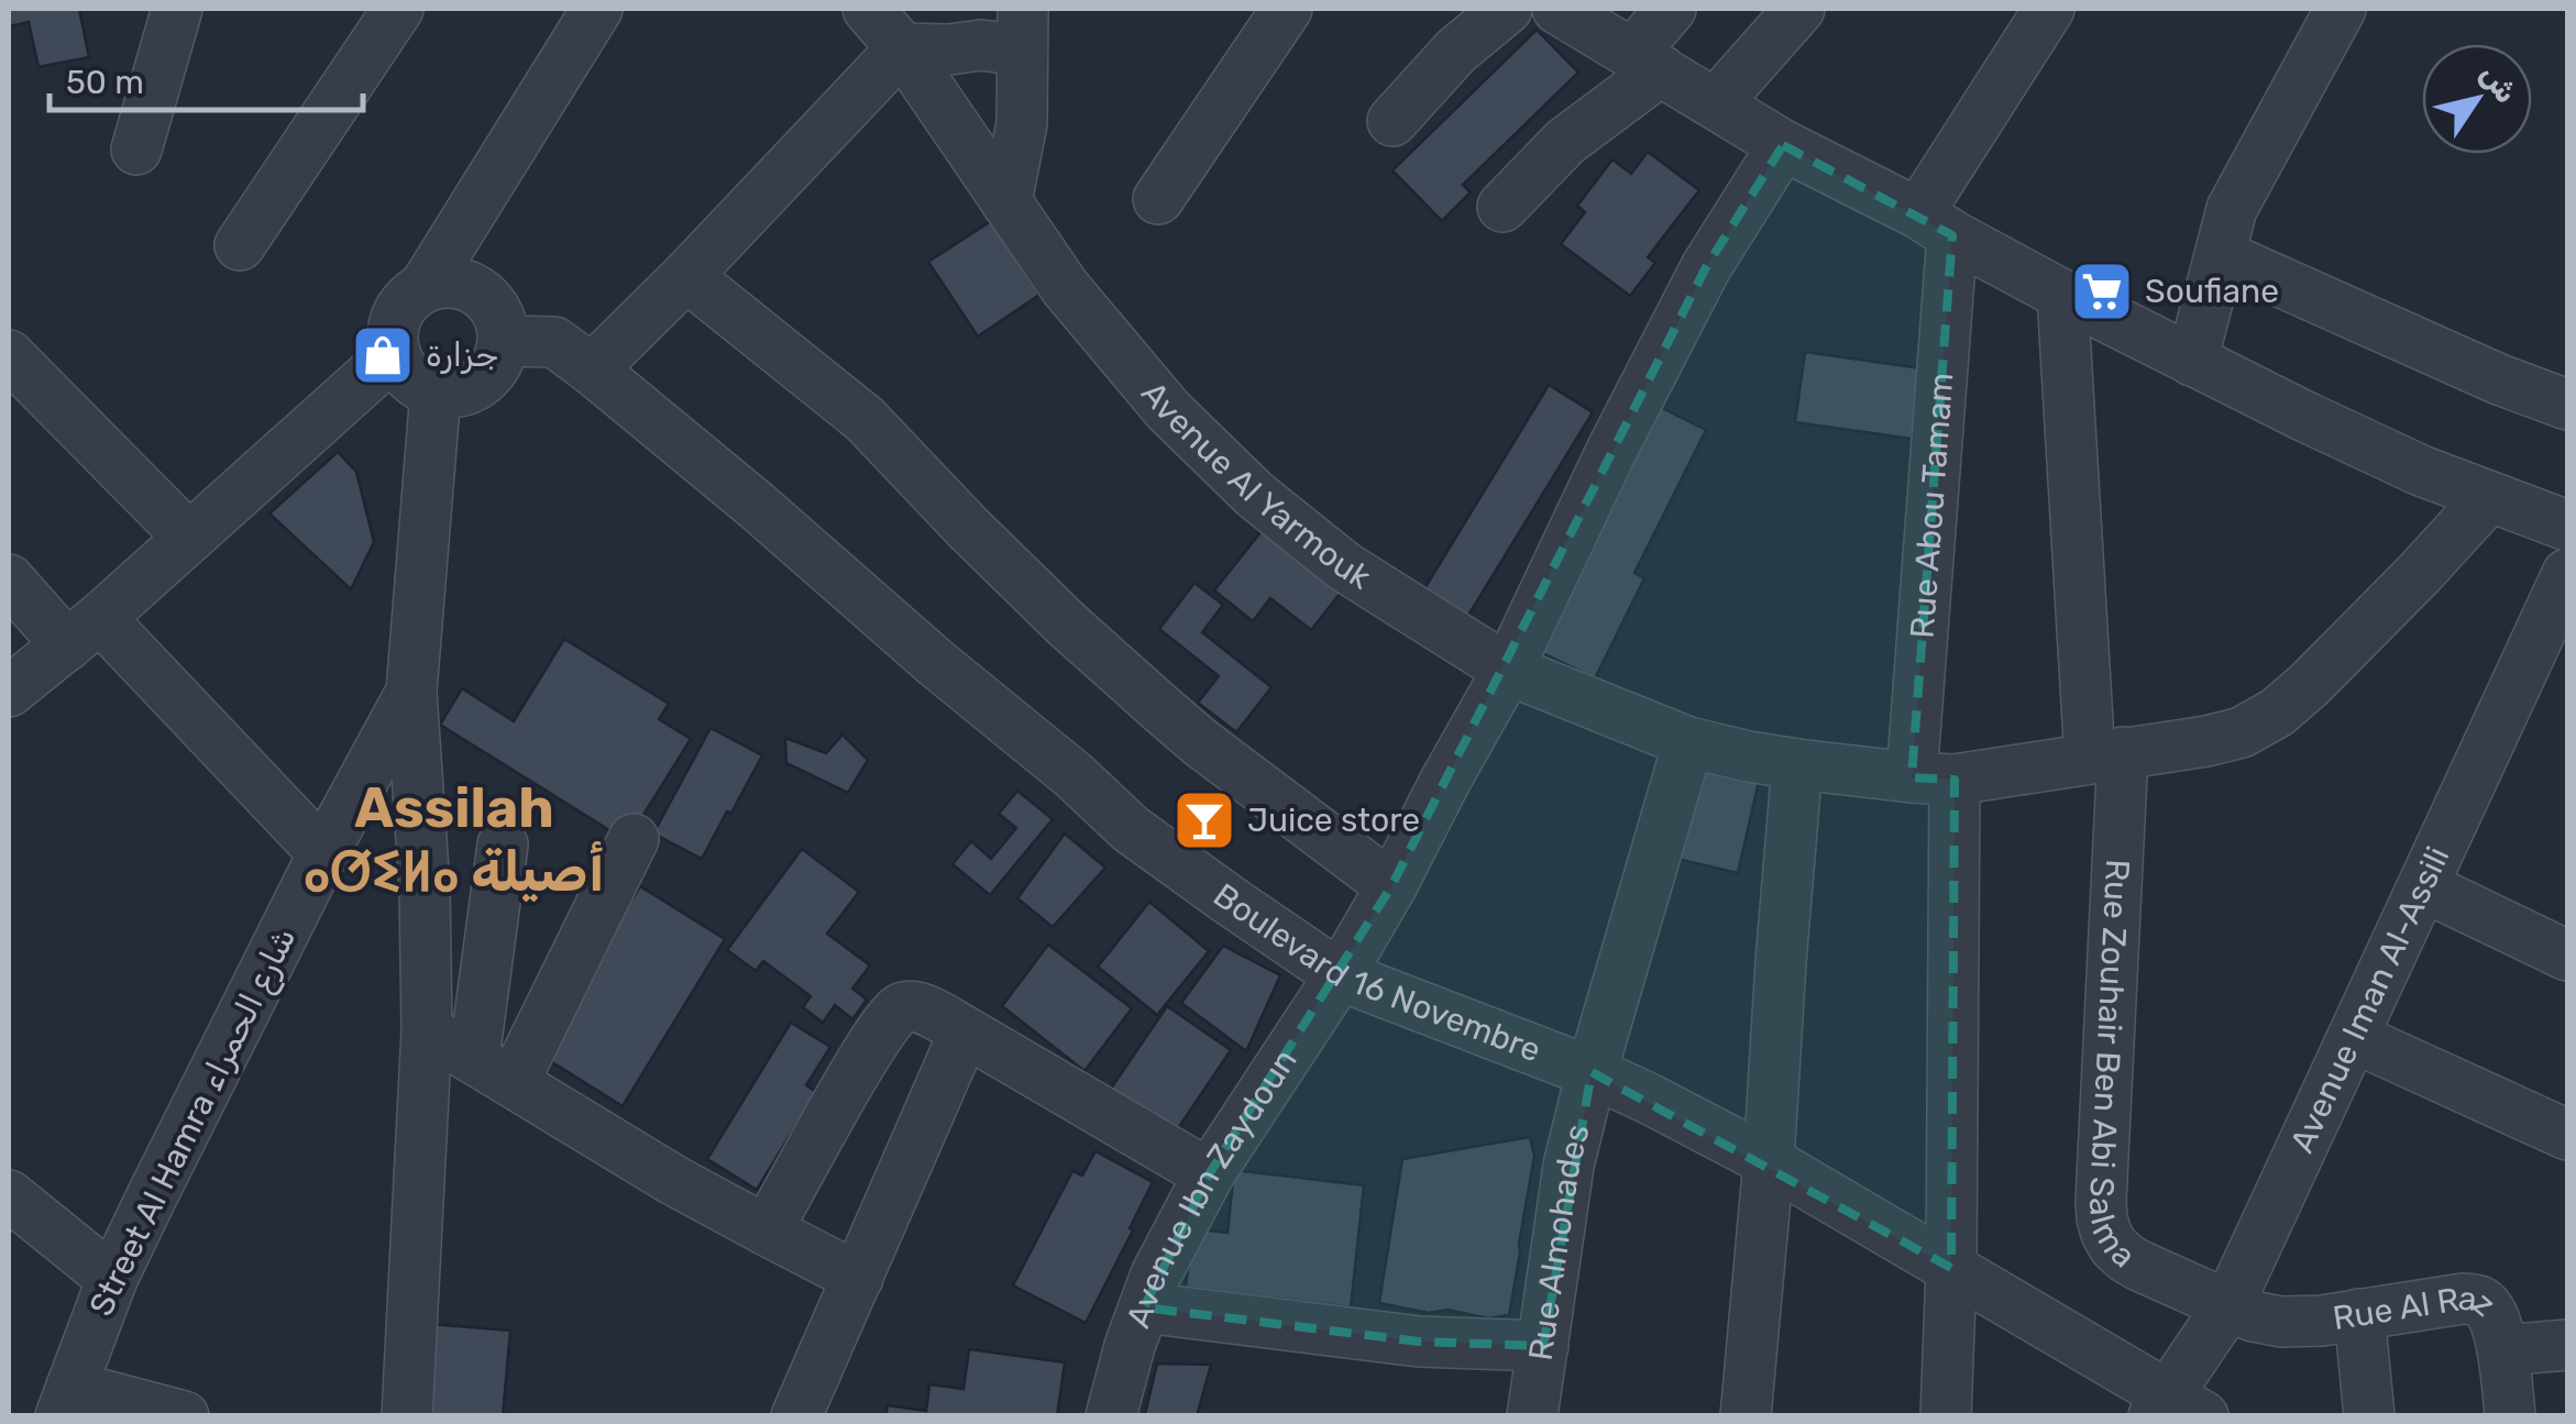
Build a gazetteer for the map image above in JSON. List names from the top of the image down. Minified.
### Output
{"streets":{"street":["Avenue Al Yarmouk","Rue Abou Tamam","Boulevard 16 Novembre","Avenue Iman Al-Assili","Rue Zouhair Ben Abi Salma","Street Al Hamra شارع الحمراء","Avenue Ibn Zaydoun","Rue Almohades","Rue Al Raz"]},"crossings":[["Avenue Al Yarmouk","Rue Abou Tamam"],["Avenue Al Yarmouk","Rue Zouhair Ben Abi Salma"],["Avenue Al Yarmouk","Avenue Ibn Zaydoun"],["Avenue Al Yarmouk","Rue Almohades"],["Rue Abou Tamam","Boulevard 16 Novembre"],["Boulevard 16 Novembre","Avenue Iman Al-Assili"],["Boulevard 16 Novembre","Street Al Hamra شارع الحمراء"],["Boulevard 16 Novembre","Avenue Ibn Zaydoun"],["Boulevard 16 Novembre","Rue Almohades"],["Avenue Iman Al-Assili","Rue Zouhair Ben Abi Salma"],["Avenue Iman Al-Assili","Rue Al Raz"],["Rue Zouhair Ben Abi Salma","Rue Al Raz"]],"districts":["Assilah ⴰⵚⵉⵍⴰ أصيلة"],"places":{"supermarket":["Soufiane"],"shop":["جزارة"],"bar":["Juice store"]},"scale_bar":"50 m","north":"top right"}
